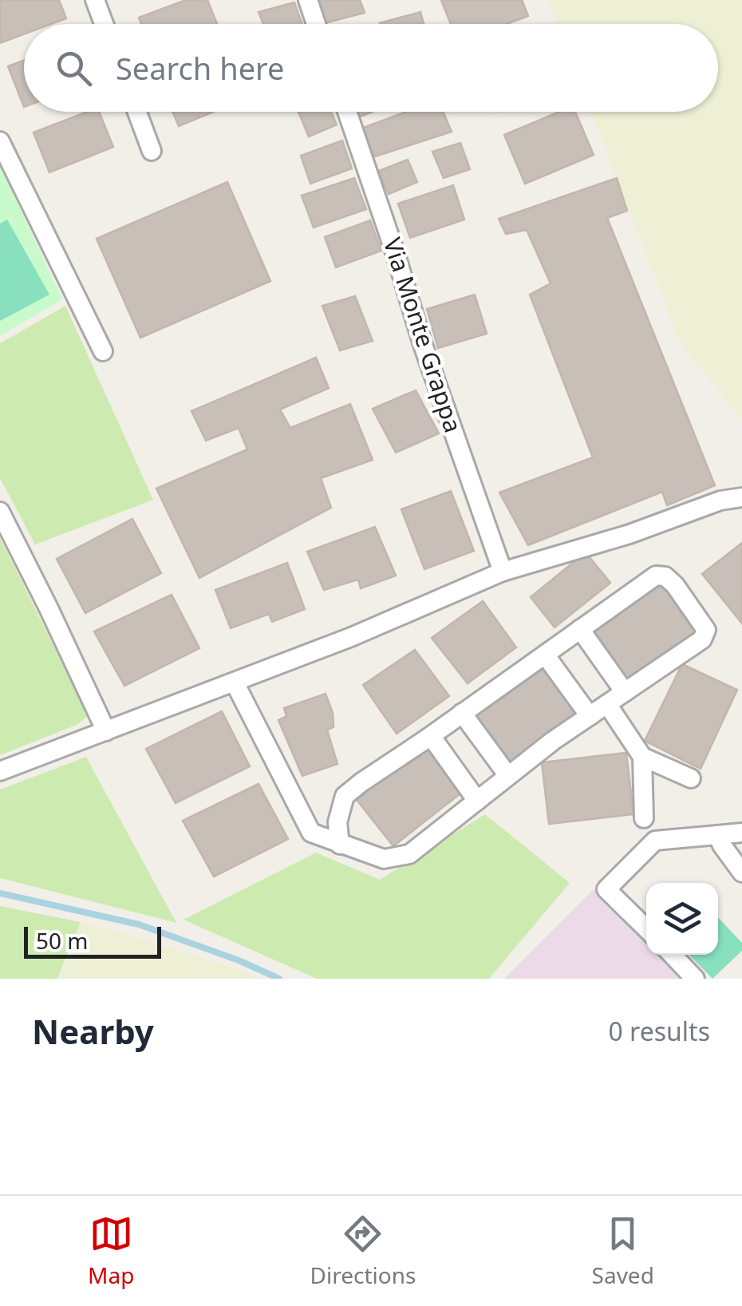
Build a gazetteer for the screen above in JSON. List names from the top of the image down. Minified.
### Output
{"streets":{"street":["Via Monte Grappa"]},"scale_bar":"50 m","page":{"search":"Search here","scale":"50 m","heading":["Nearby","0 results"],"nav":["Map","Directions","Saved"]}}
